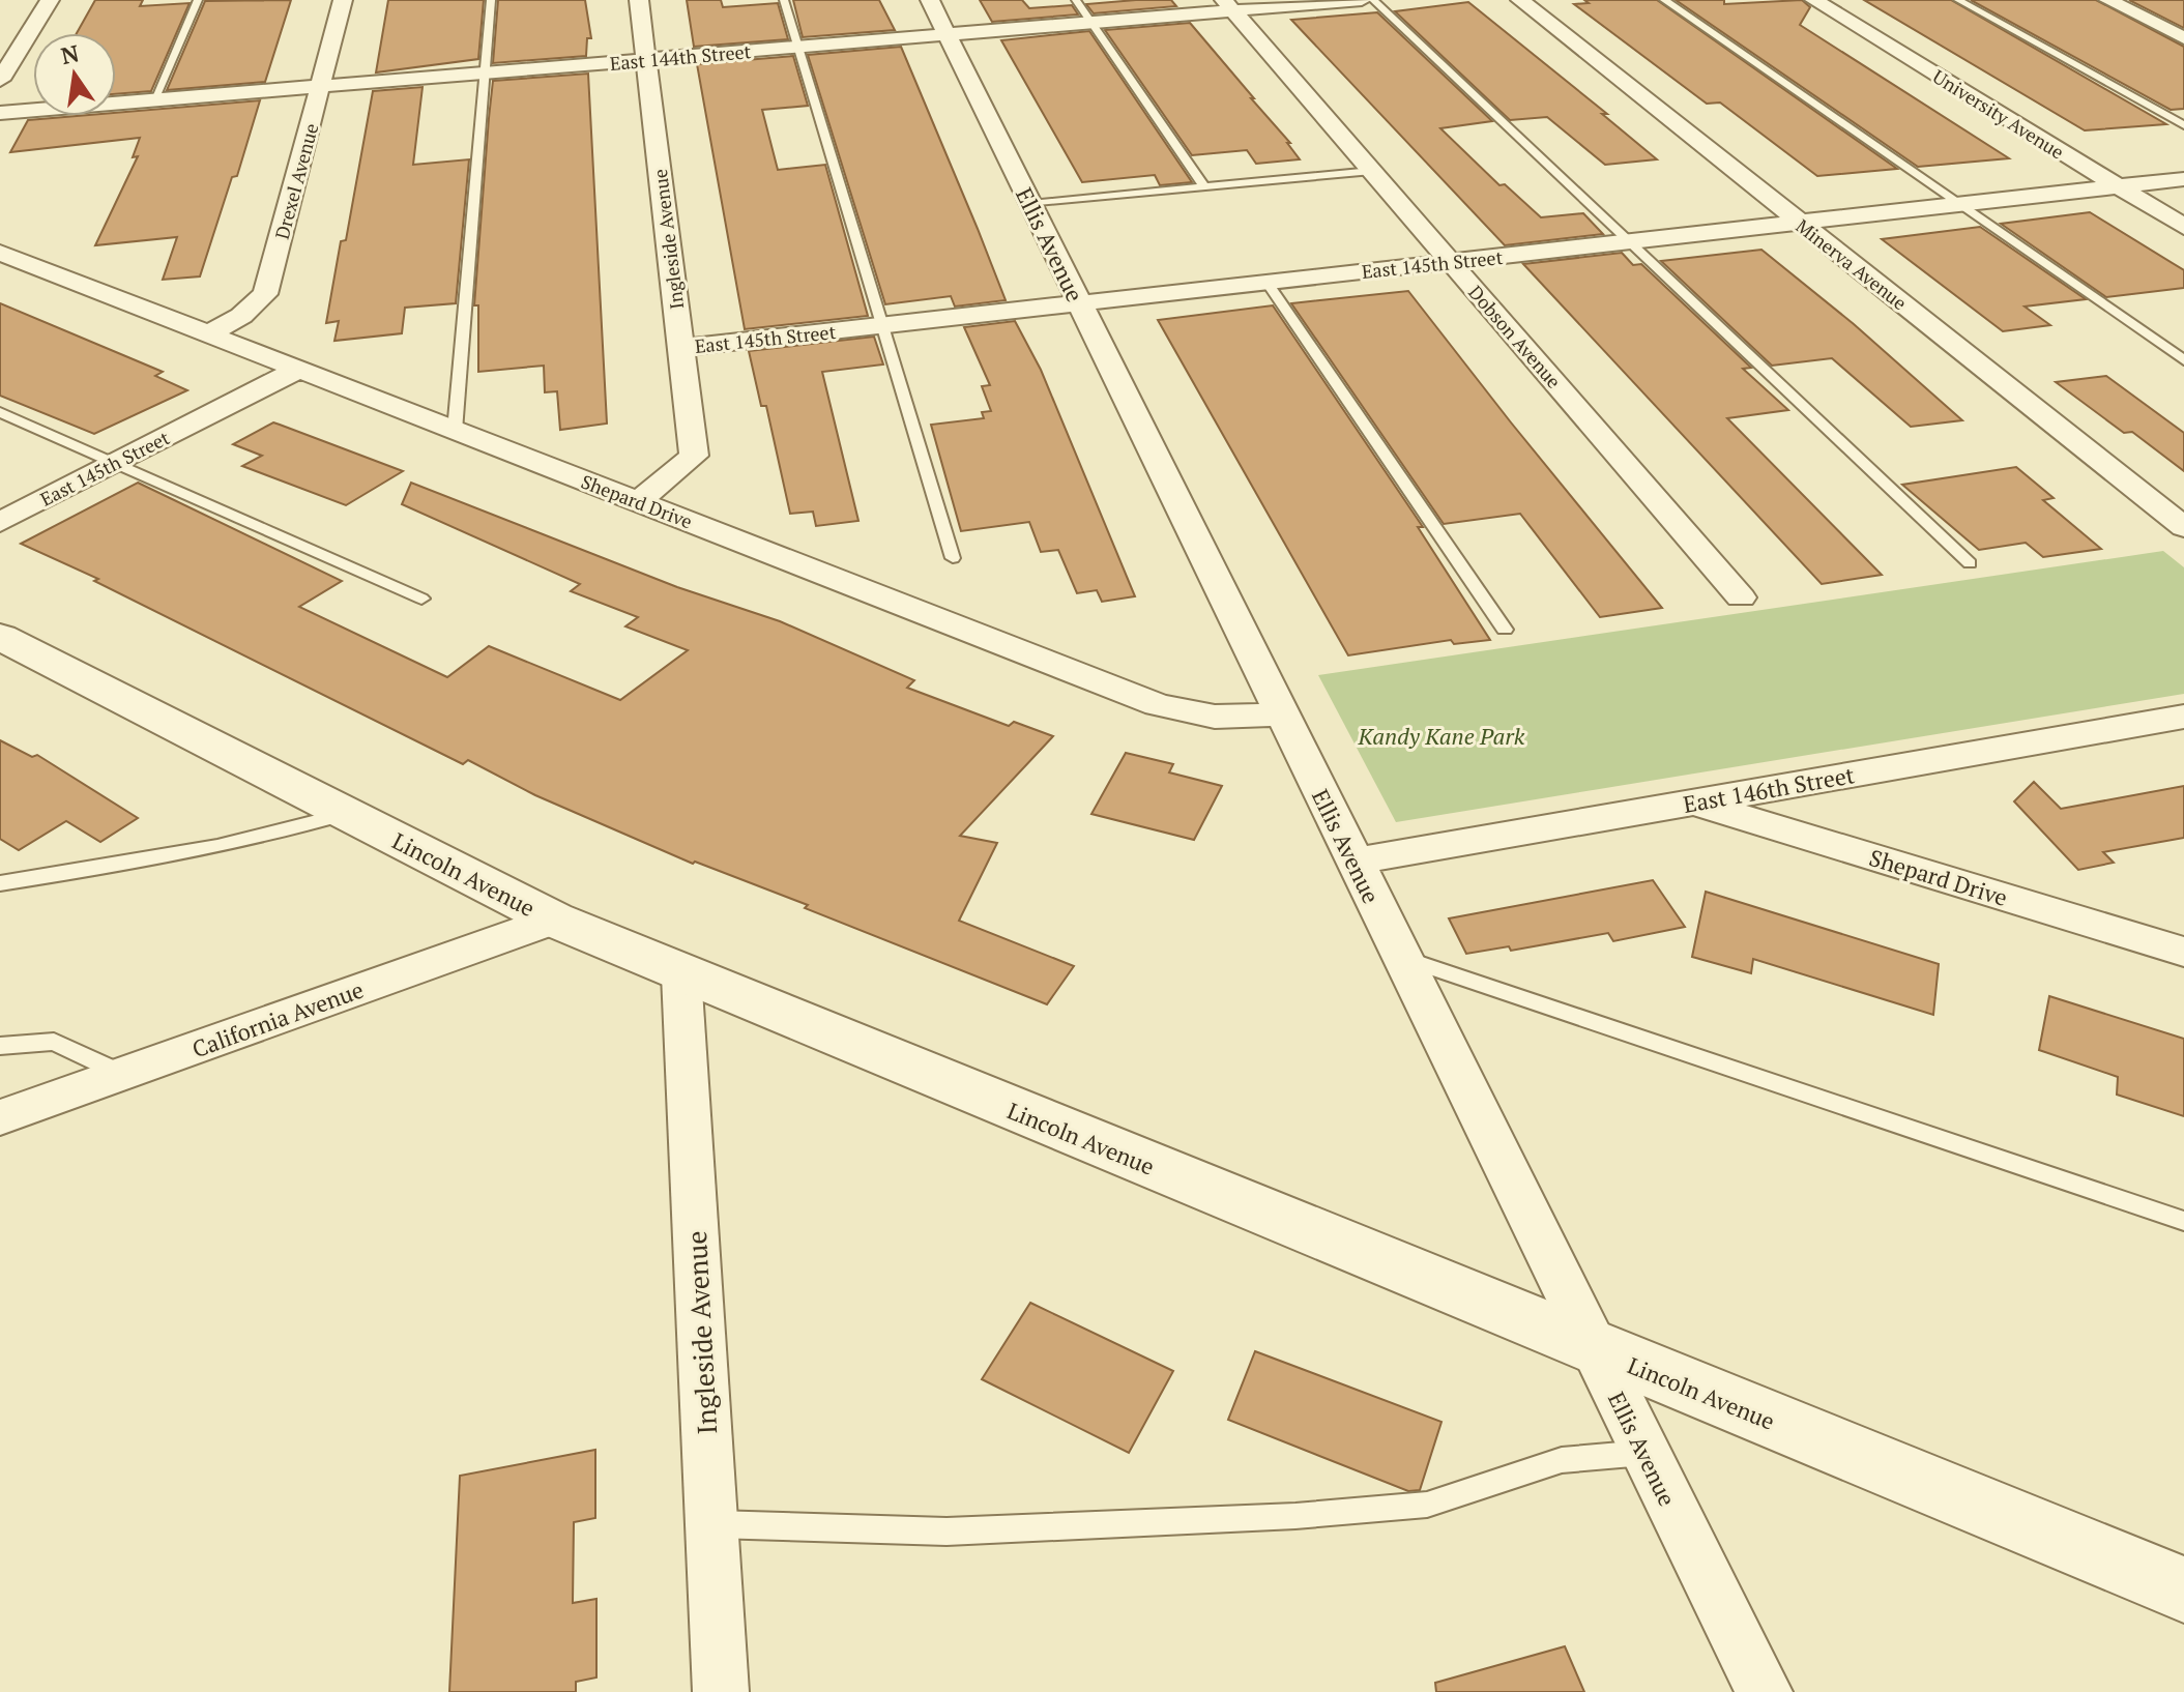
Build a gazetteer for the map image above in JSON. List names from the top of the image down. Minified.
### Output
{"streets":{"street":["East 144th Street","University Avenue","Drexel Avenue","Ingleside Avenue","Ellis Avenue","East 145th Street","Minerva Avenue","Dobson Avenue","Shepard Drive","East 146th Street","Lincoln Avenue","California Avenue"]},"crossings":[["East 144th Street","Drexel Avenue"],["East 144th Street","Ingleside Avenue"],["East 144th Street","Ellis Avenue"],["East 144th Street","Dobson Avenue"],["University Avenue","East 145th Street"],["Drexel Avenue","Shepard Drive"],["Ingleside Avenue","East 145th Street"],["Ingleside Avenue","Shepard Drive"],["Ingleside Avenue","Lincoln Avenue"],["Ellis Avenue","East 145th Street"],["Ellis Avenue","Shepard Drive"],["Ellis Avenue","East 146th Street"],["Ellis Avenue","Lincoln Avenue"],["East 145th Street","Minerva Avenue"],["East 145th Street","Dobson Avenue"],["East 145th Street","Shepard Drive"],["Shepard Drive","East 146th Street"],["Lincoln Avenue","California Avenue"]],"parks":["Kandy Kane Park"],"north":"top"}
